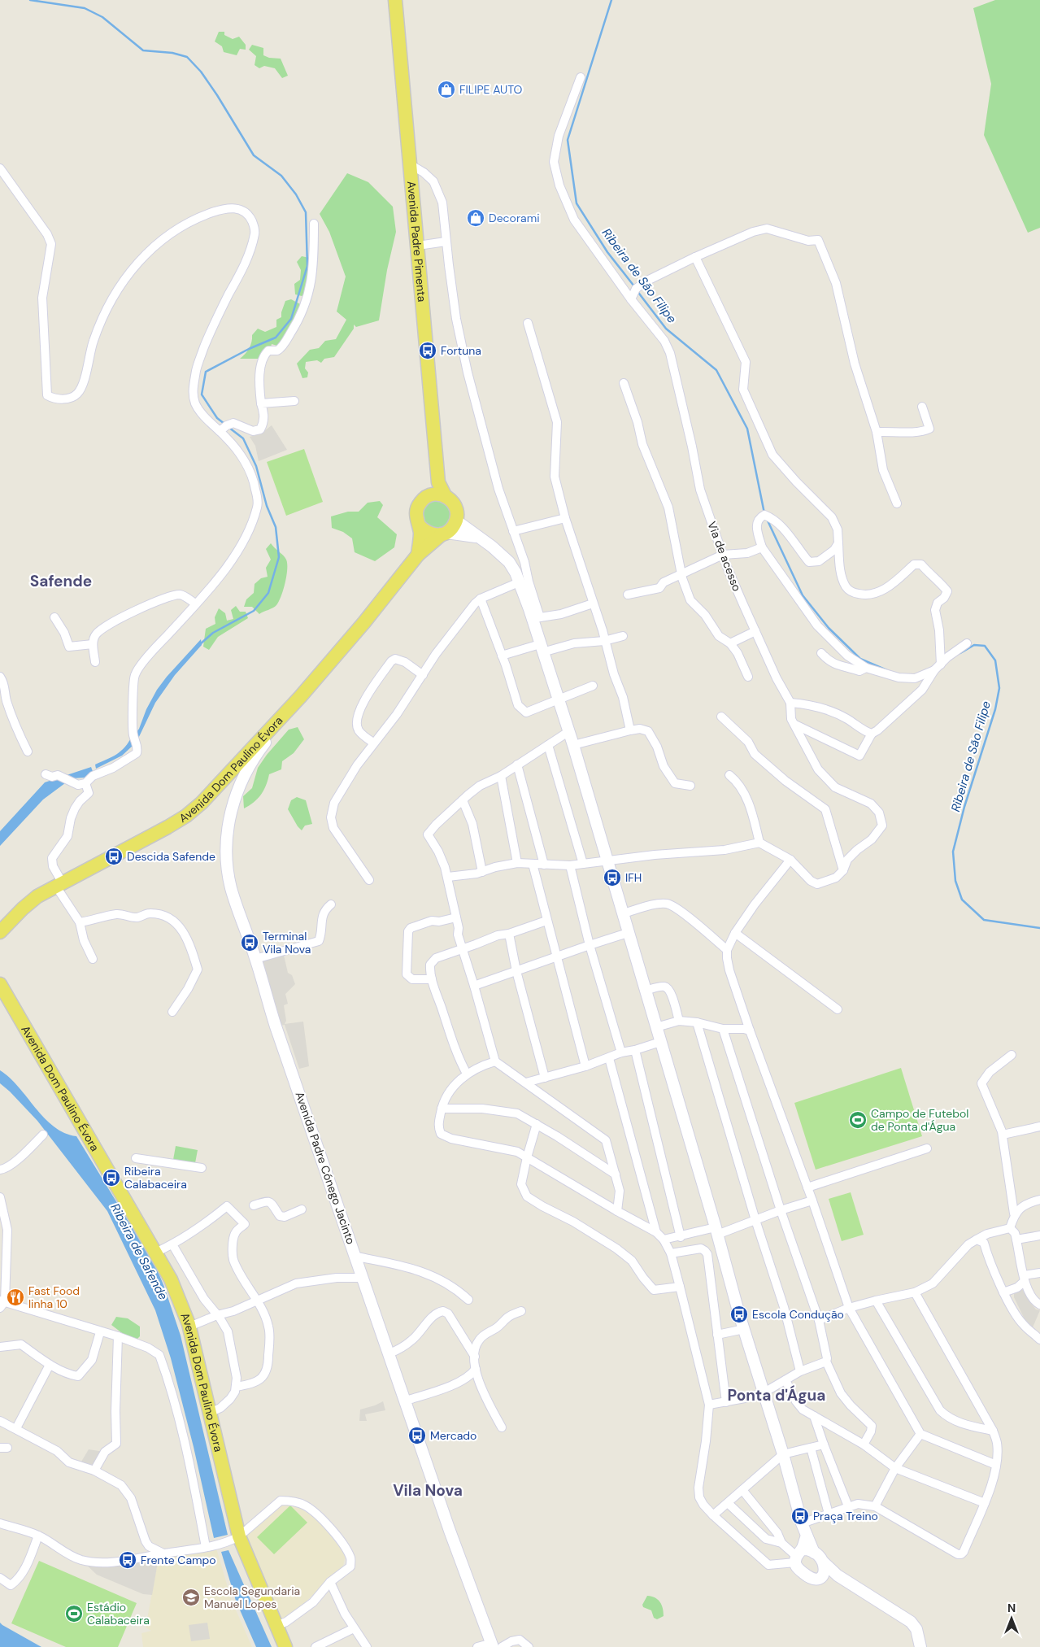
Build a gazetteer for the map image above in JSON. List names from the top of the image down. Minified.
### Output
{"streets":{"main road":["Avenida Padre Pimenta","Avenida Dom Paulino Évora"],"street":["Via de acesso","Avenida Padre Cónego Jacinto"]},"crossings":[["Avenida Padre Pimenta","Avenida Dom Paulino Évora"],["Avenida Dom Paulino Évora","Avenida Padre Cónego Jacinto"]],"districts":["Safende","Ponta d'Água","Vila Nova"],"water":["Ribeira de São Filipe","Ribeira de Safende"],"places":{"shop":["FILIPE AUTO","Decorami"],"bus stop":["Fortuna","Descida Safende","IFH","Terminal Vila Nova","Ribeira Calabaceira","Escola Condução","Mercado","Praça Treino","Frente Campo"],"sports":["Campo de Futebol de Ponta d'Água","Estádio Calabaceira"],"restaurant":["Fast Food linha 10"],"school or university":["Escola Segundaria Manuel Lopes"]},"north":"top"}
